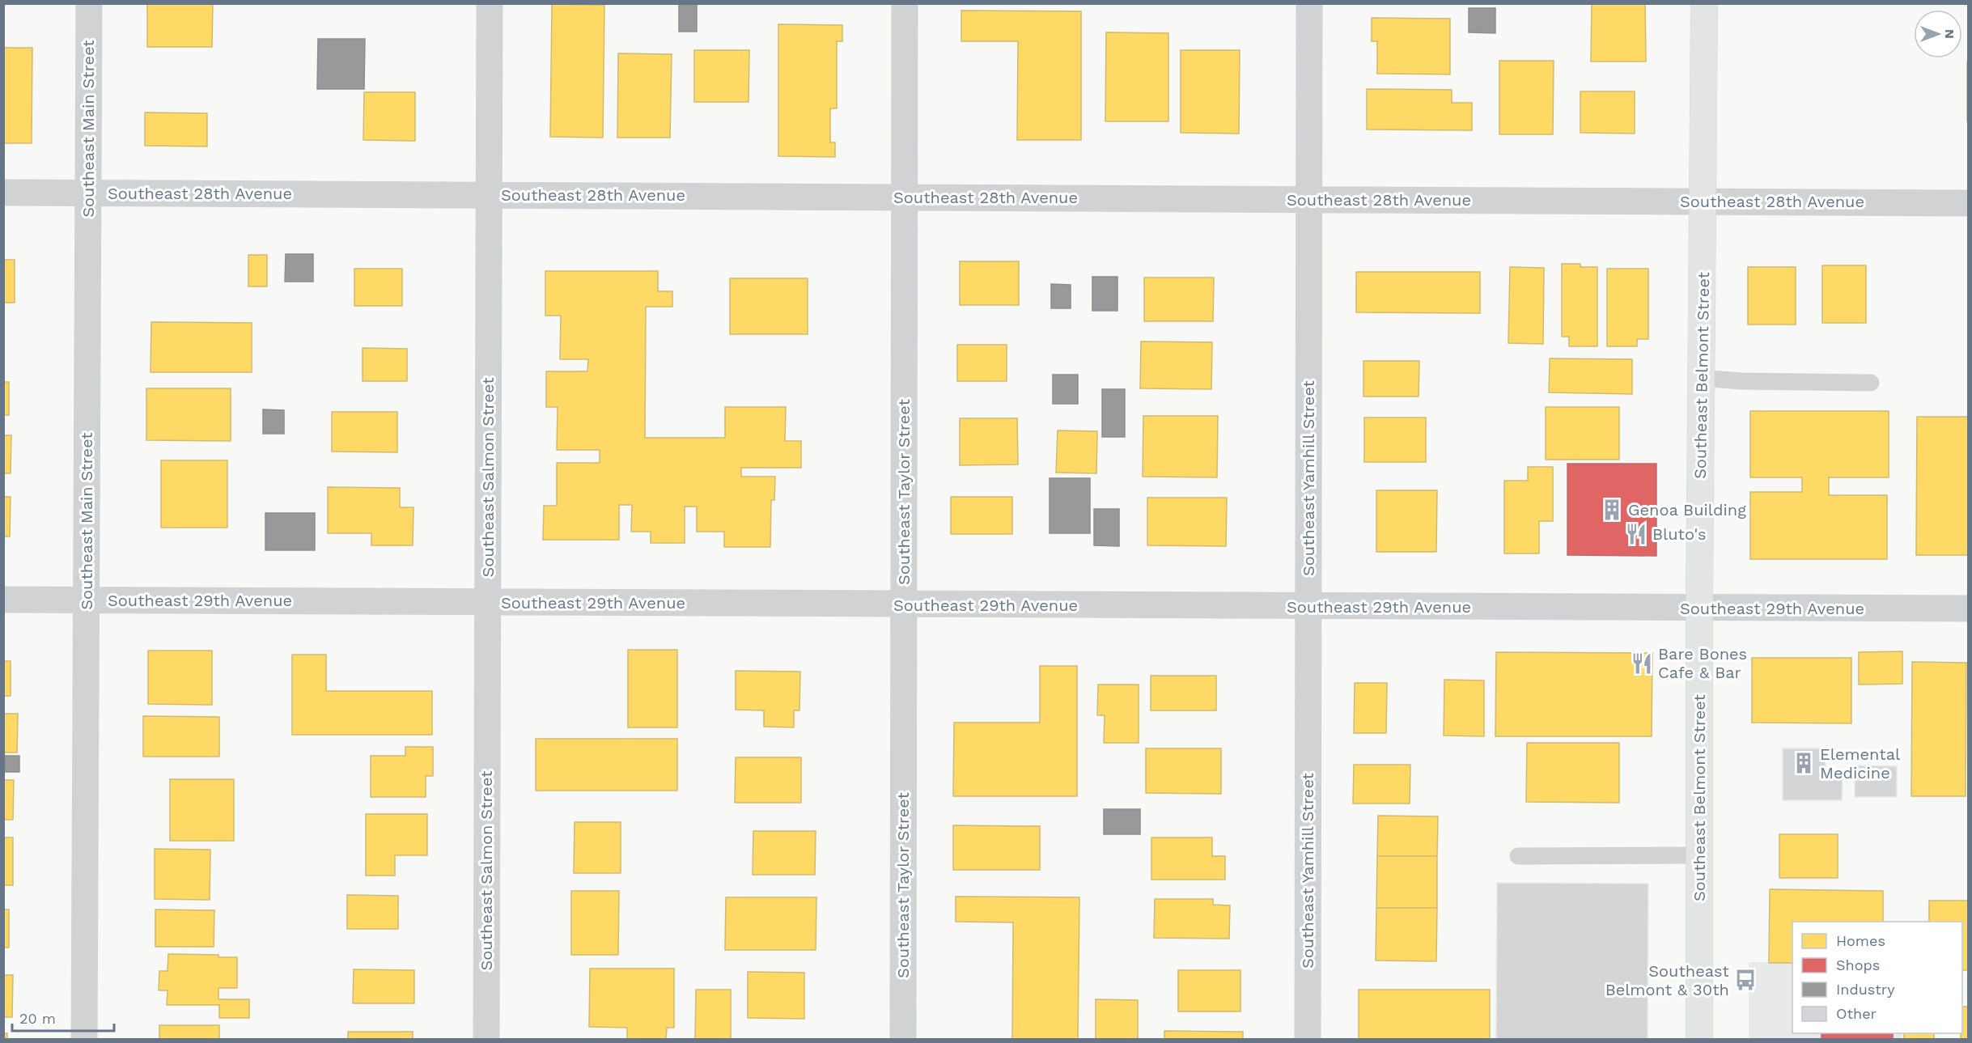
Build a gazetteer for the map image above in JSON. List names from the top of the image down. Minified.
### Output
{"streets":{"main road":["Southeast Belmont Street"],"street":["Southeast Main Street","Southeast 28th Avenue","Southeast Salmon Street","Southeast Yamhill Street","Southeast Taylor Street","Southeast 29th Avenue"]},"crossings":[["Southeast Main Street","Southeast 28th Avenue"],["Southeast Main Street","Southeast 29th Avenue"],["Southeast 28th Avenue","Southeast Belmont Street"],["Southeast 28th Avenue","Southeast Salmon Street"],["Southeast 28th Avenue","Southeast Yamhill Street"],["Southeast 28th Avenue","Southeast Taylor Street"],["Southeast Belmont Street","Southeast 29th Avenue"],["Southeast Salmon Street","Southeast 29th Avenue"],["Southeast Yamhill Street","Southeast 29th Avenue"],["Southeast Taylor Street","Southeast 29th Avenue"]],"places":{"building":["Genoa Building","Elemental Medicine"],"restaurant":["Bluto's","Bare Bones Cafe & Bar"],"bus stop":["Southeast Belmont & 30th"]},"legend":["Homes","Shops","Industry","Other"],"scale_bar":"20 m","north":"right"}
